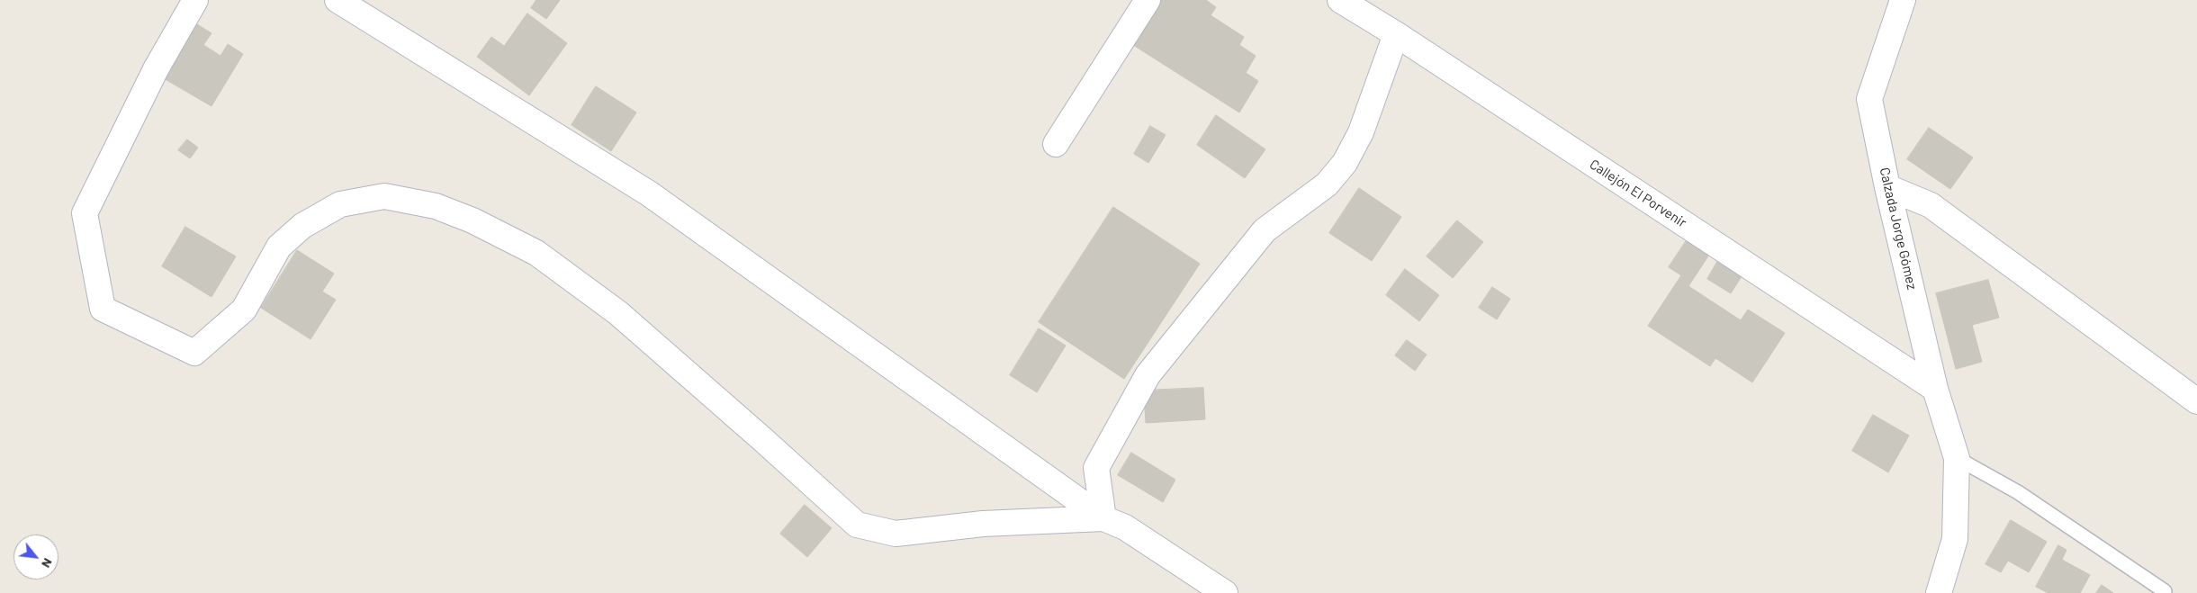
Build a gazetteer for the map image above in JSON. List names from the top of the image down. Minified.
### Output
{"streets":{"street":["Callejón El Porvenir","Calzada Jorge Gómez"]},"crossings":[["Callejón El Porvenir","Calzada Jorge Gómez"]],"north":"bottom right"}
